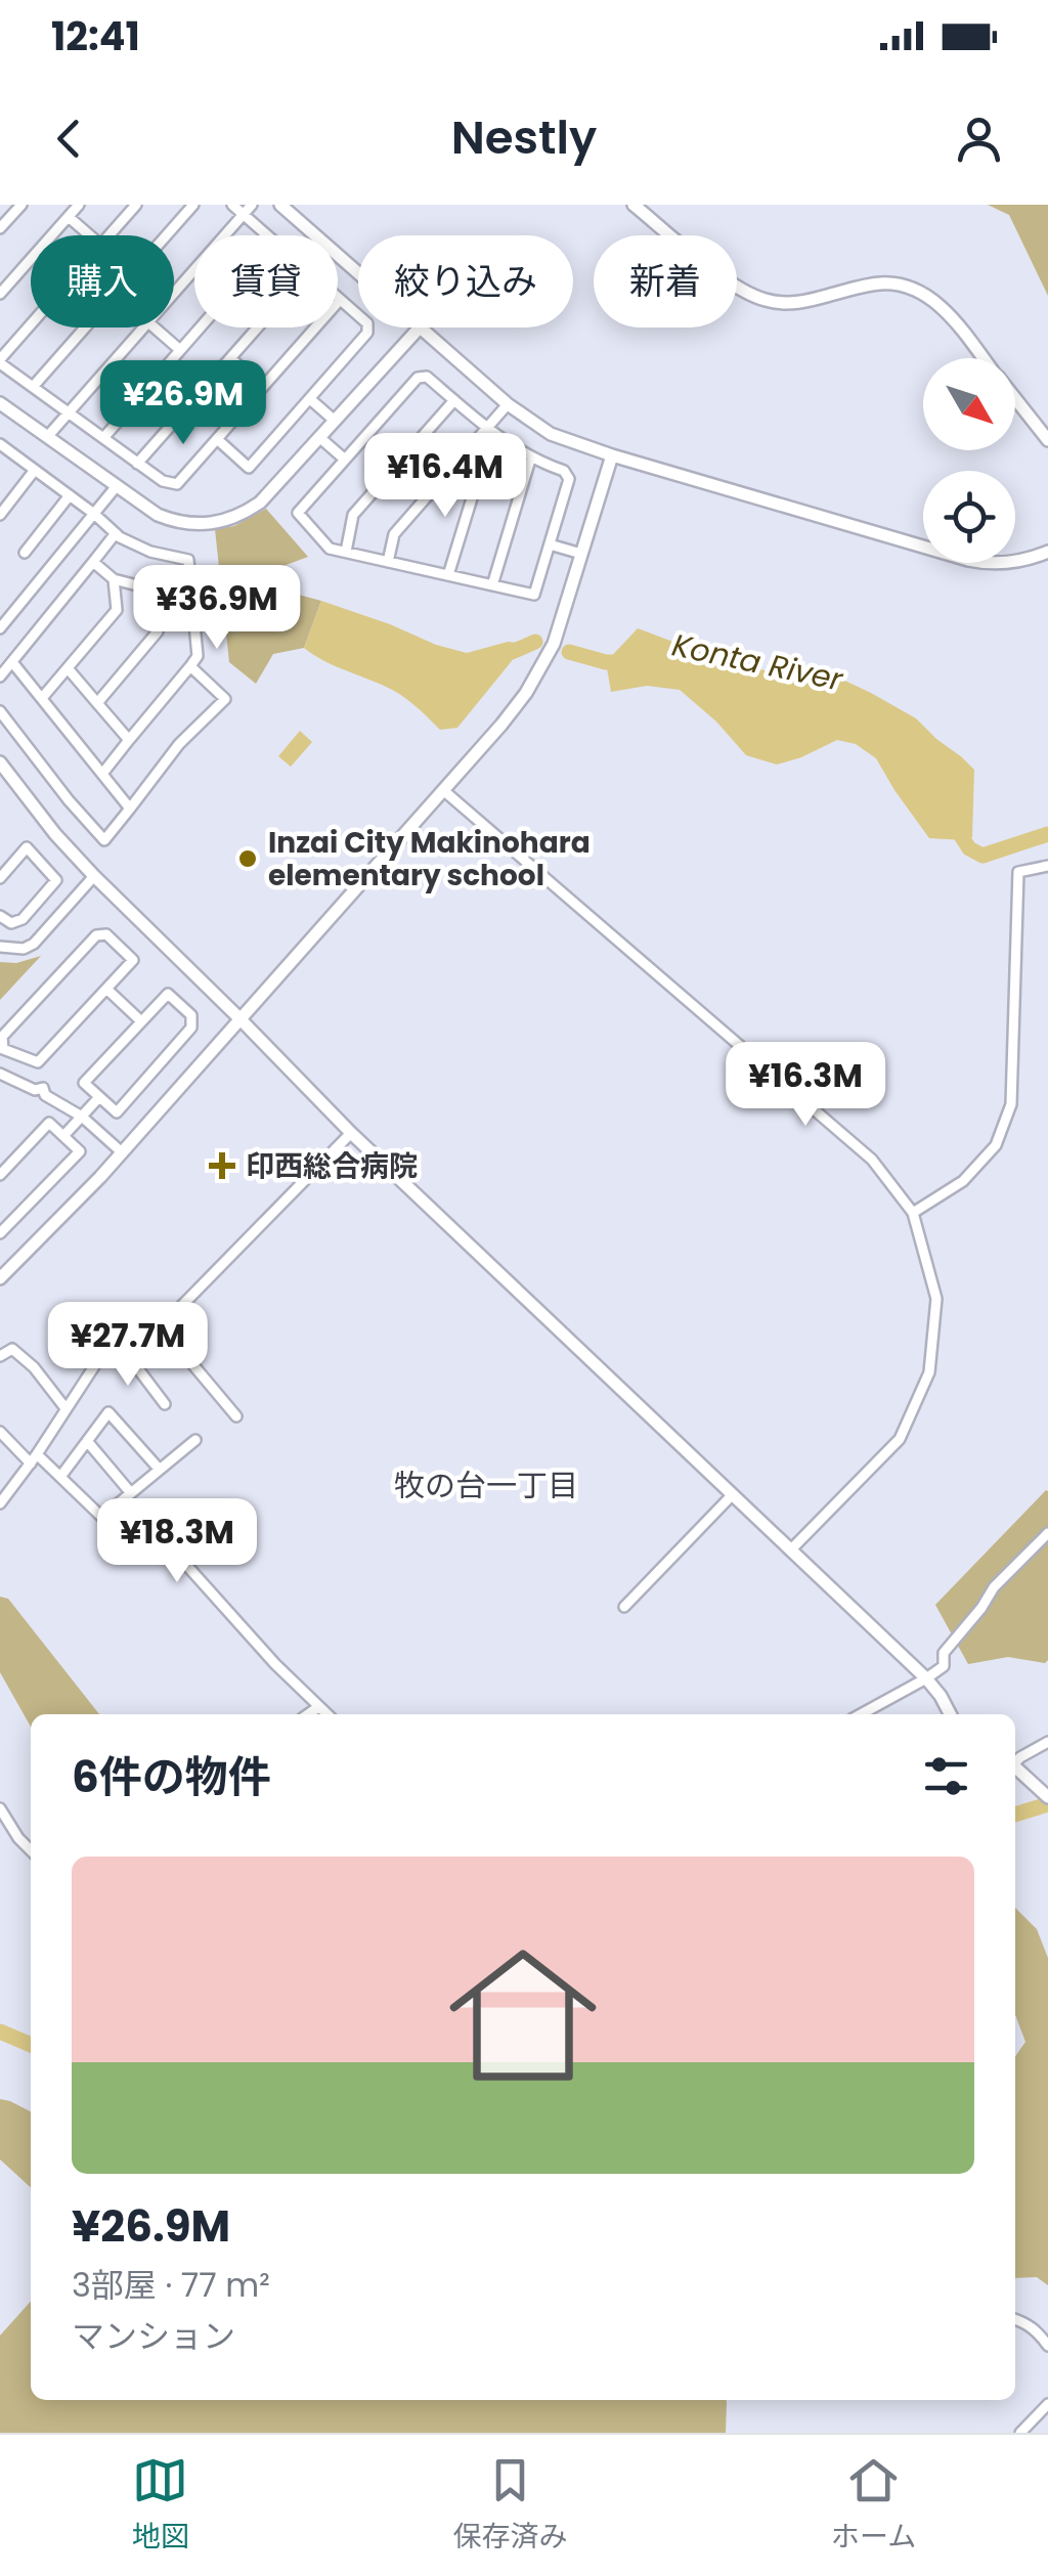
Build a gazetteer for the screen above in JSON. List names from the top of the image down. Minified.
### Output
{"districts":["牧の台一丁目"],"water":["Konta River"],"places":{"other":["Inzai City Makinohara elementary school"],"health":["印西総合病院"]},"north":"bottom right","page":{"status":"12:41","header":"Nestly","chip":["購入","賃貸","絞り込み","新着"],"price":["¥26.9M","¥16.4M","¥36.9M","¥16.3M","¥27.7M","¥18.3M"],"heading":"6件の物件","list":[{"name":"¥26.9M","note":"3部屋 · 77 m² · マンション"}],"tabs":["地図","保存済み","ホーム"]}}
